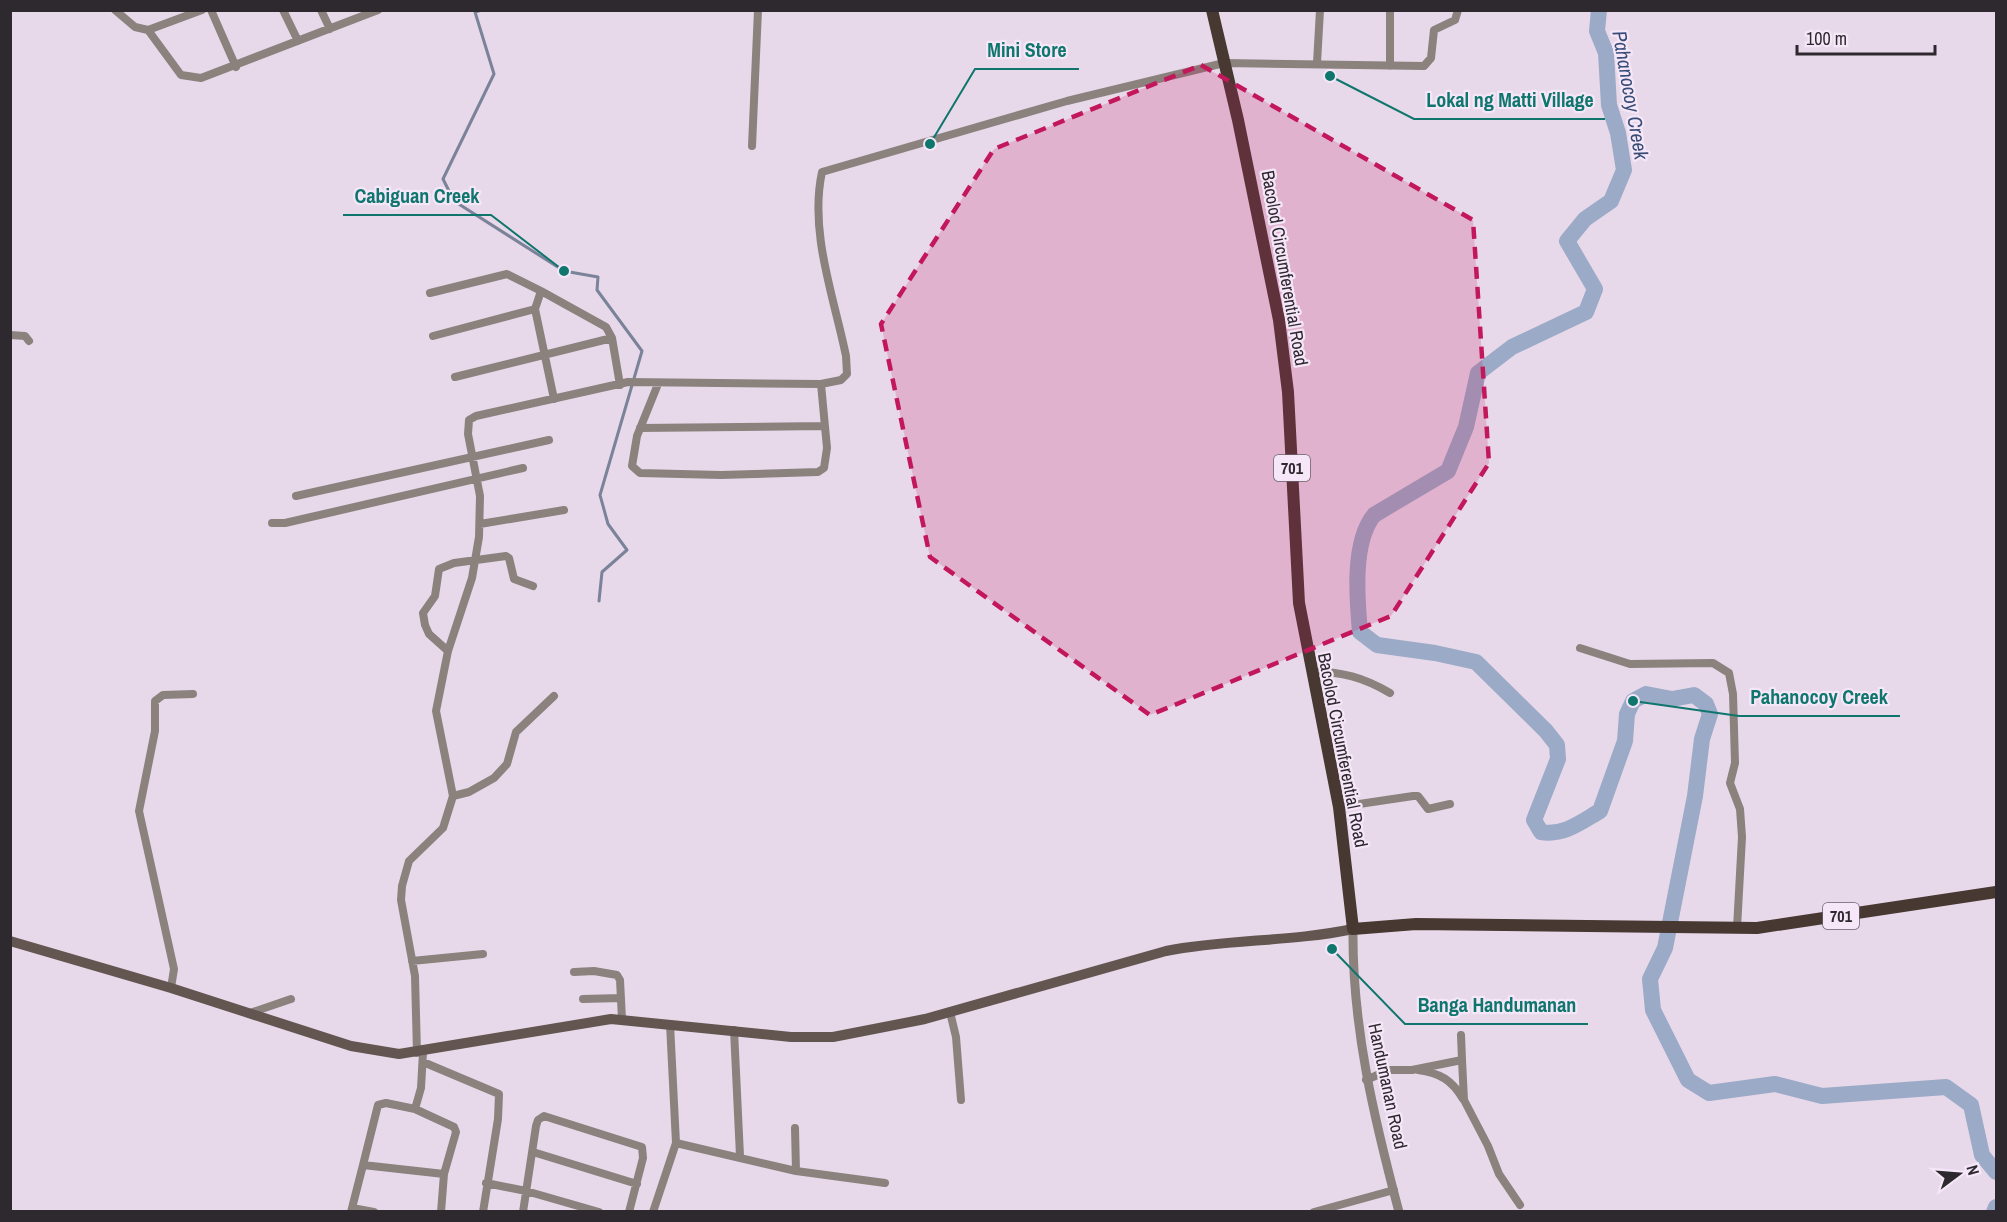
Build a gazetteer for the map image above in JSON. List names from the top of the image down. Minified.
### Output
{"streets":{"main road":["Bacolod Circumferential Road","701"],"street":["Handumanan Road"]},"crossings":[["Bacolod Circumferential Road","701"],["Bacolod Circumferential Road","Handumanan Road"],["701","Handumanan Road"]],"water":["Pahanocoy Creek"],"places":["Lokal ng Matti Village","Mini Store","Cabiguan Creek","Pahanocoy Creek","Banga Handumanan"],"scale_bar":"100 m","north":"right"}
